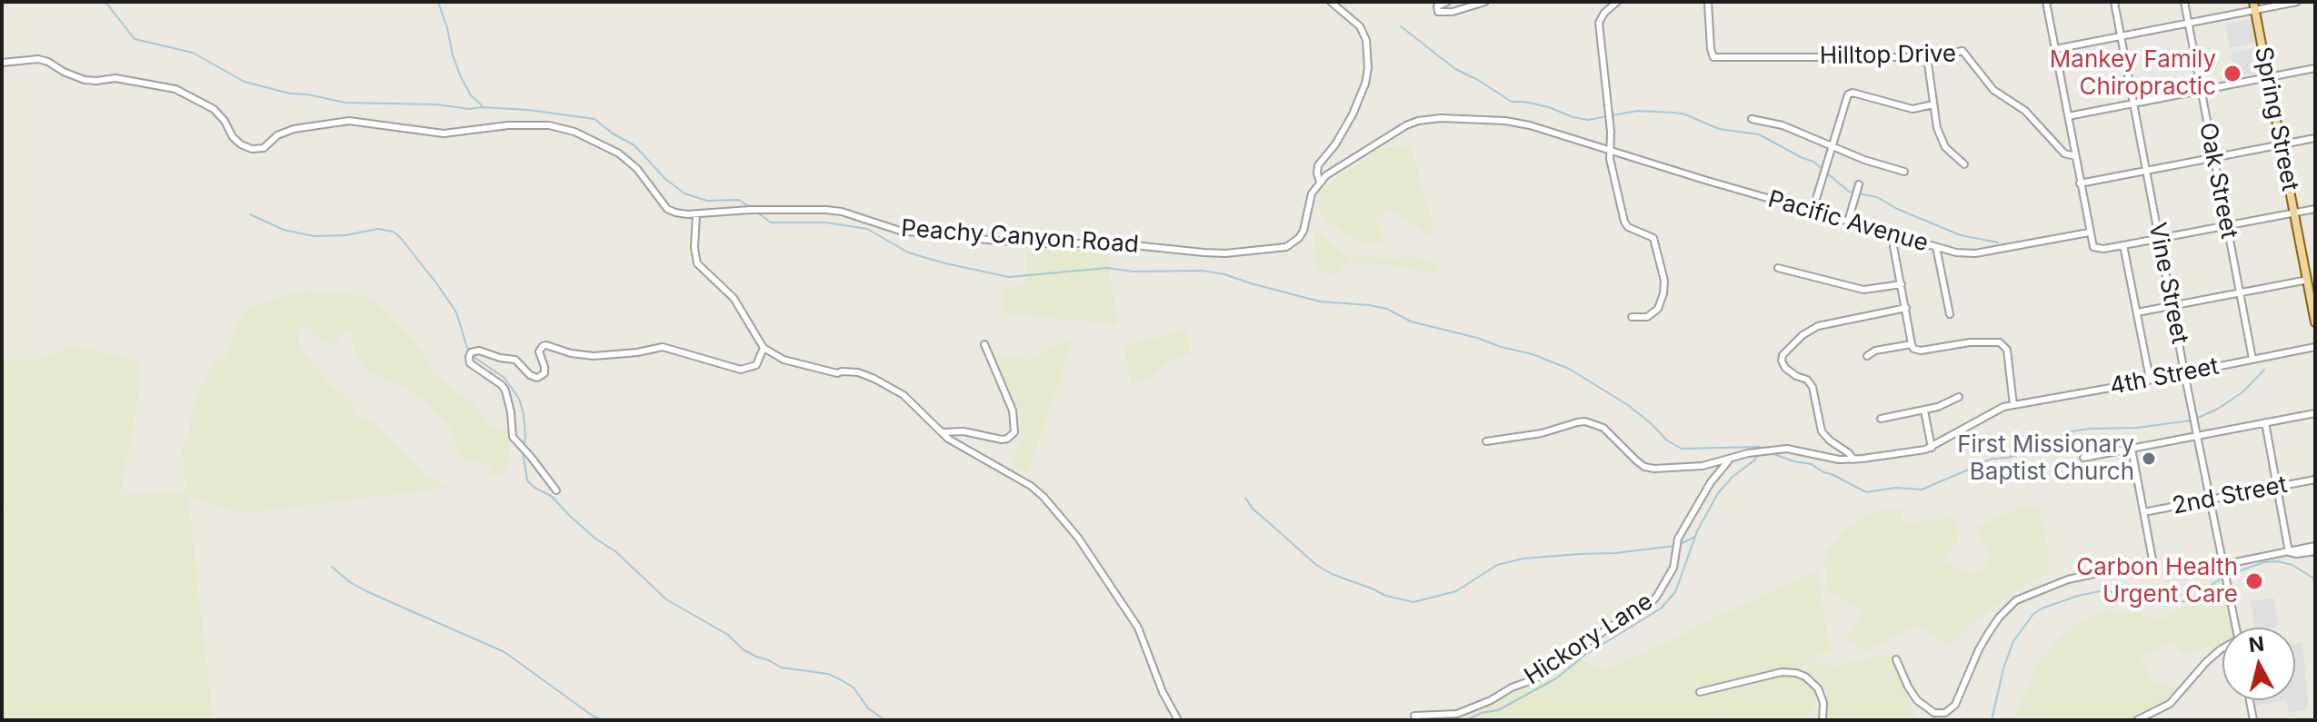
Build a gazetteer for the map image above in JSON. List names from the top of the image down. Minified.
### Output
{"streets":{"main road":["Spring Street"],"street":["Hilltop Drive","Oak Street","Pacific Avenue","Peachy Canyon Road","Vine Street","4th Street","2nd Street","Hickory Lane"]},"crossings":[["Oak Street","4th Street"],["Vine Street","4th Street"],["Vine Street","2nd Street"]],"places":["Mankey Family Chiropractic","First Missionary Baptist Church","Carbon Health Urgent Care"],"north":"top"}
